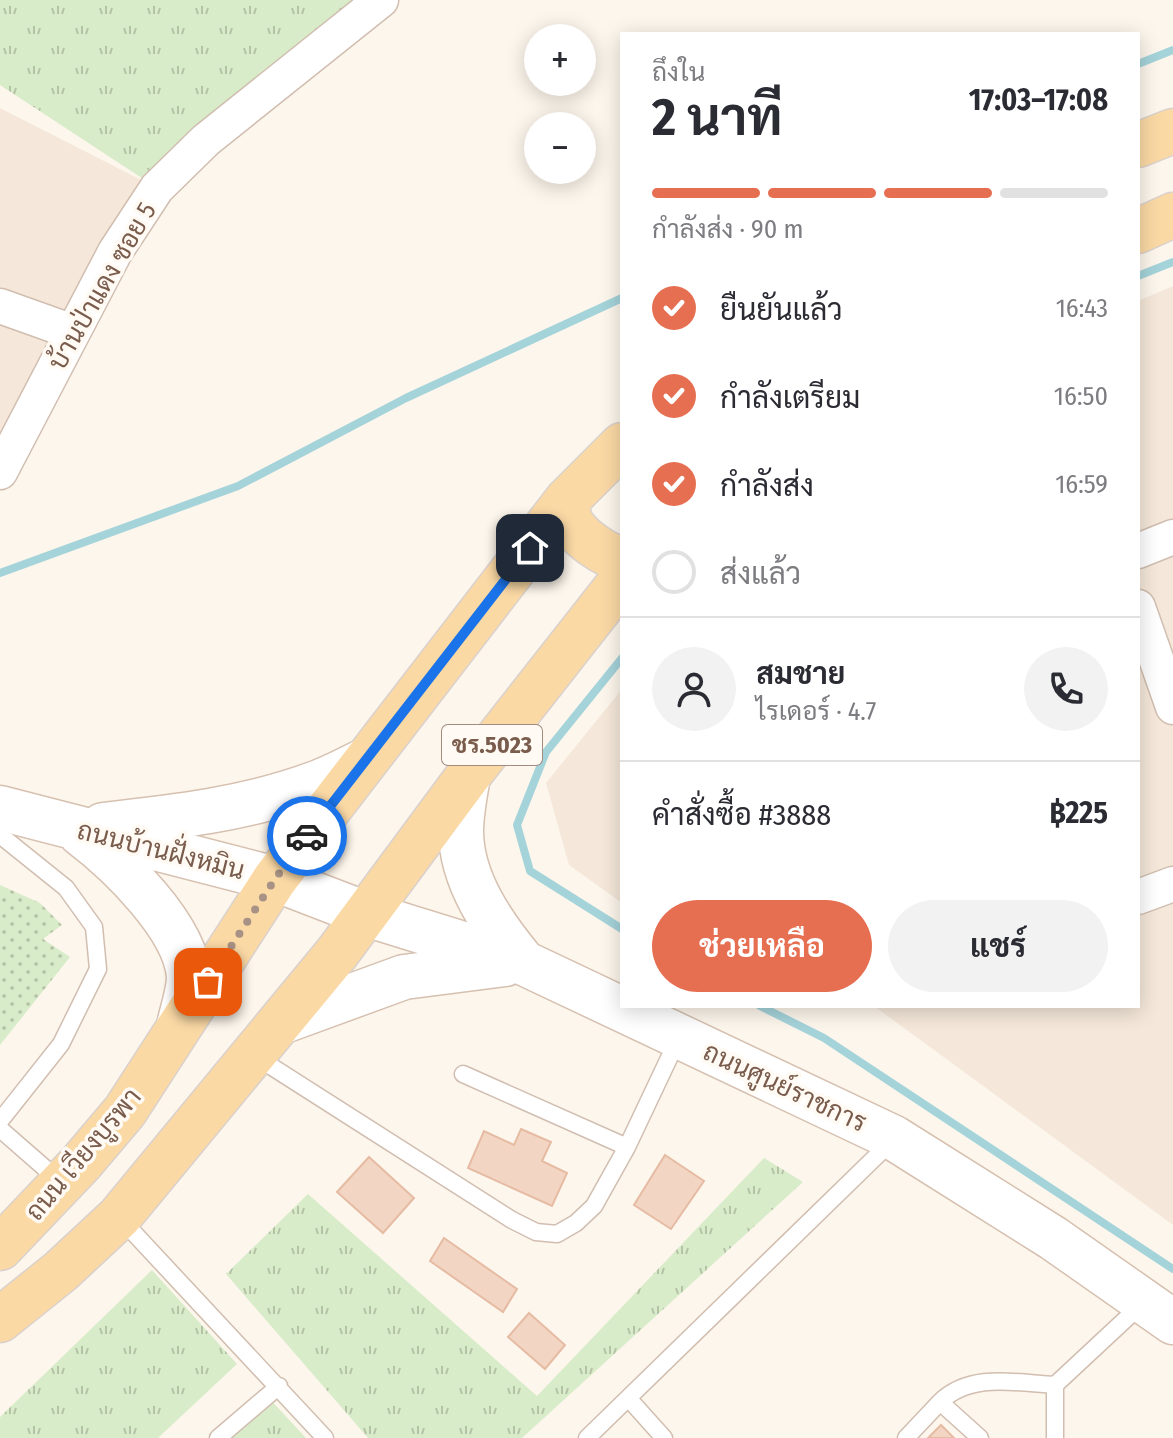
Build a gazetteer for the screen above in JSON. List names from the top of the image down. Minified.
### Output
{"streets":{"main road":["ชร.5023","ถนน เวียงบูรพา"],"street":["บ้านป่าแดง ซอย 5","ถนนบ้านฝั่งหมิน","ถนนศูนย์ราชการ"]},"crossings":[["ชร.5023","ถนนบ้านฝั่งหมิน"],["ชร.5023","ถนนศูนย์ราชการ"],["ถนนบ้านฝั่งหมิน","ถนนศูนย์ราชการ"],["ถนนบ้านฝั่งหมิน","ถนน เวียงบูรพา"]],"page":{"map_buttons":["+","−"],"heading":["2 นาที","ถึงใน","17:03–17:08"],"panel":["สมชาย","ไรเดอร์ · 4.7","คำสั่งซื้อ #3888","฿225"],"bar":"กำลังส่ง · 90 m","list":[["ยืนยันแล้ว","16:43"],["กำลังเตรียม","16:50"],["กำลังส่ง","16:59"],"ส่งแล้ว"],"buttons":["ช่วยเหลือ","แชร์"]}}
